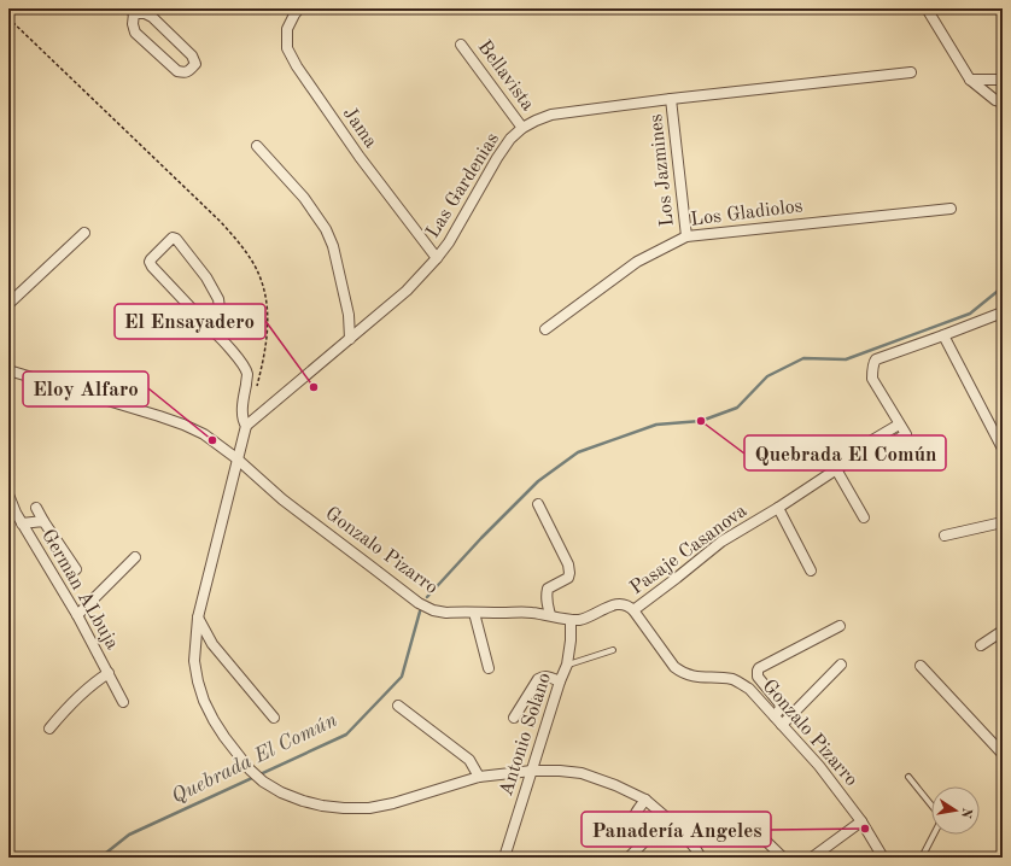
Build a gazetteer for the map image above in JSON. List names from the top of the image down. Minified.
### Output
{"streets":{"street":["Bellavista","Jama","Los Jazmines","Las Gardenias","Los Gladiolos","Pasaje Casanova","Gonzalo Pizarro","German ALbuja","Antonio Solano"]},"crossings":[["Bellavista","Las Gardenias"],["Jama","Las Gardenias"],["Los Jazmines","Las Gardenias"],["Los Jazmines","Los Gladiolos"],["Pasaje Casanova","Gonzalo Pizarro"],["Gonzalo Pizarro","Antonio Solano"]],"water":["Quebrada El Común"],"places":["El Ensayadero","Quebrada El Común","Eloy Alfaro","Panadería Angeles"],"north":"right"}
